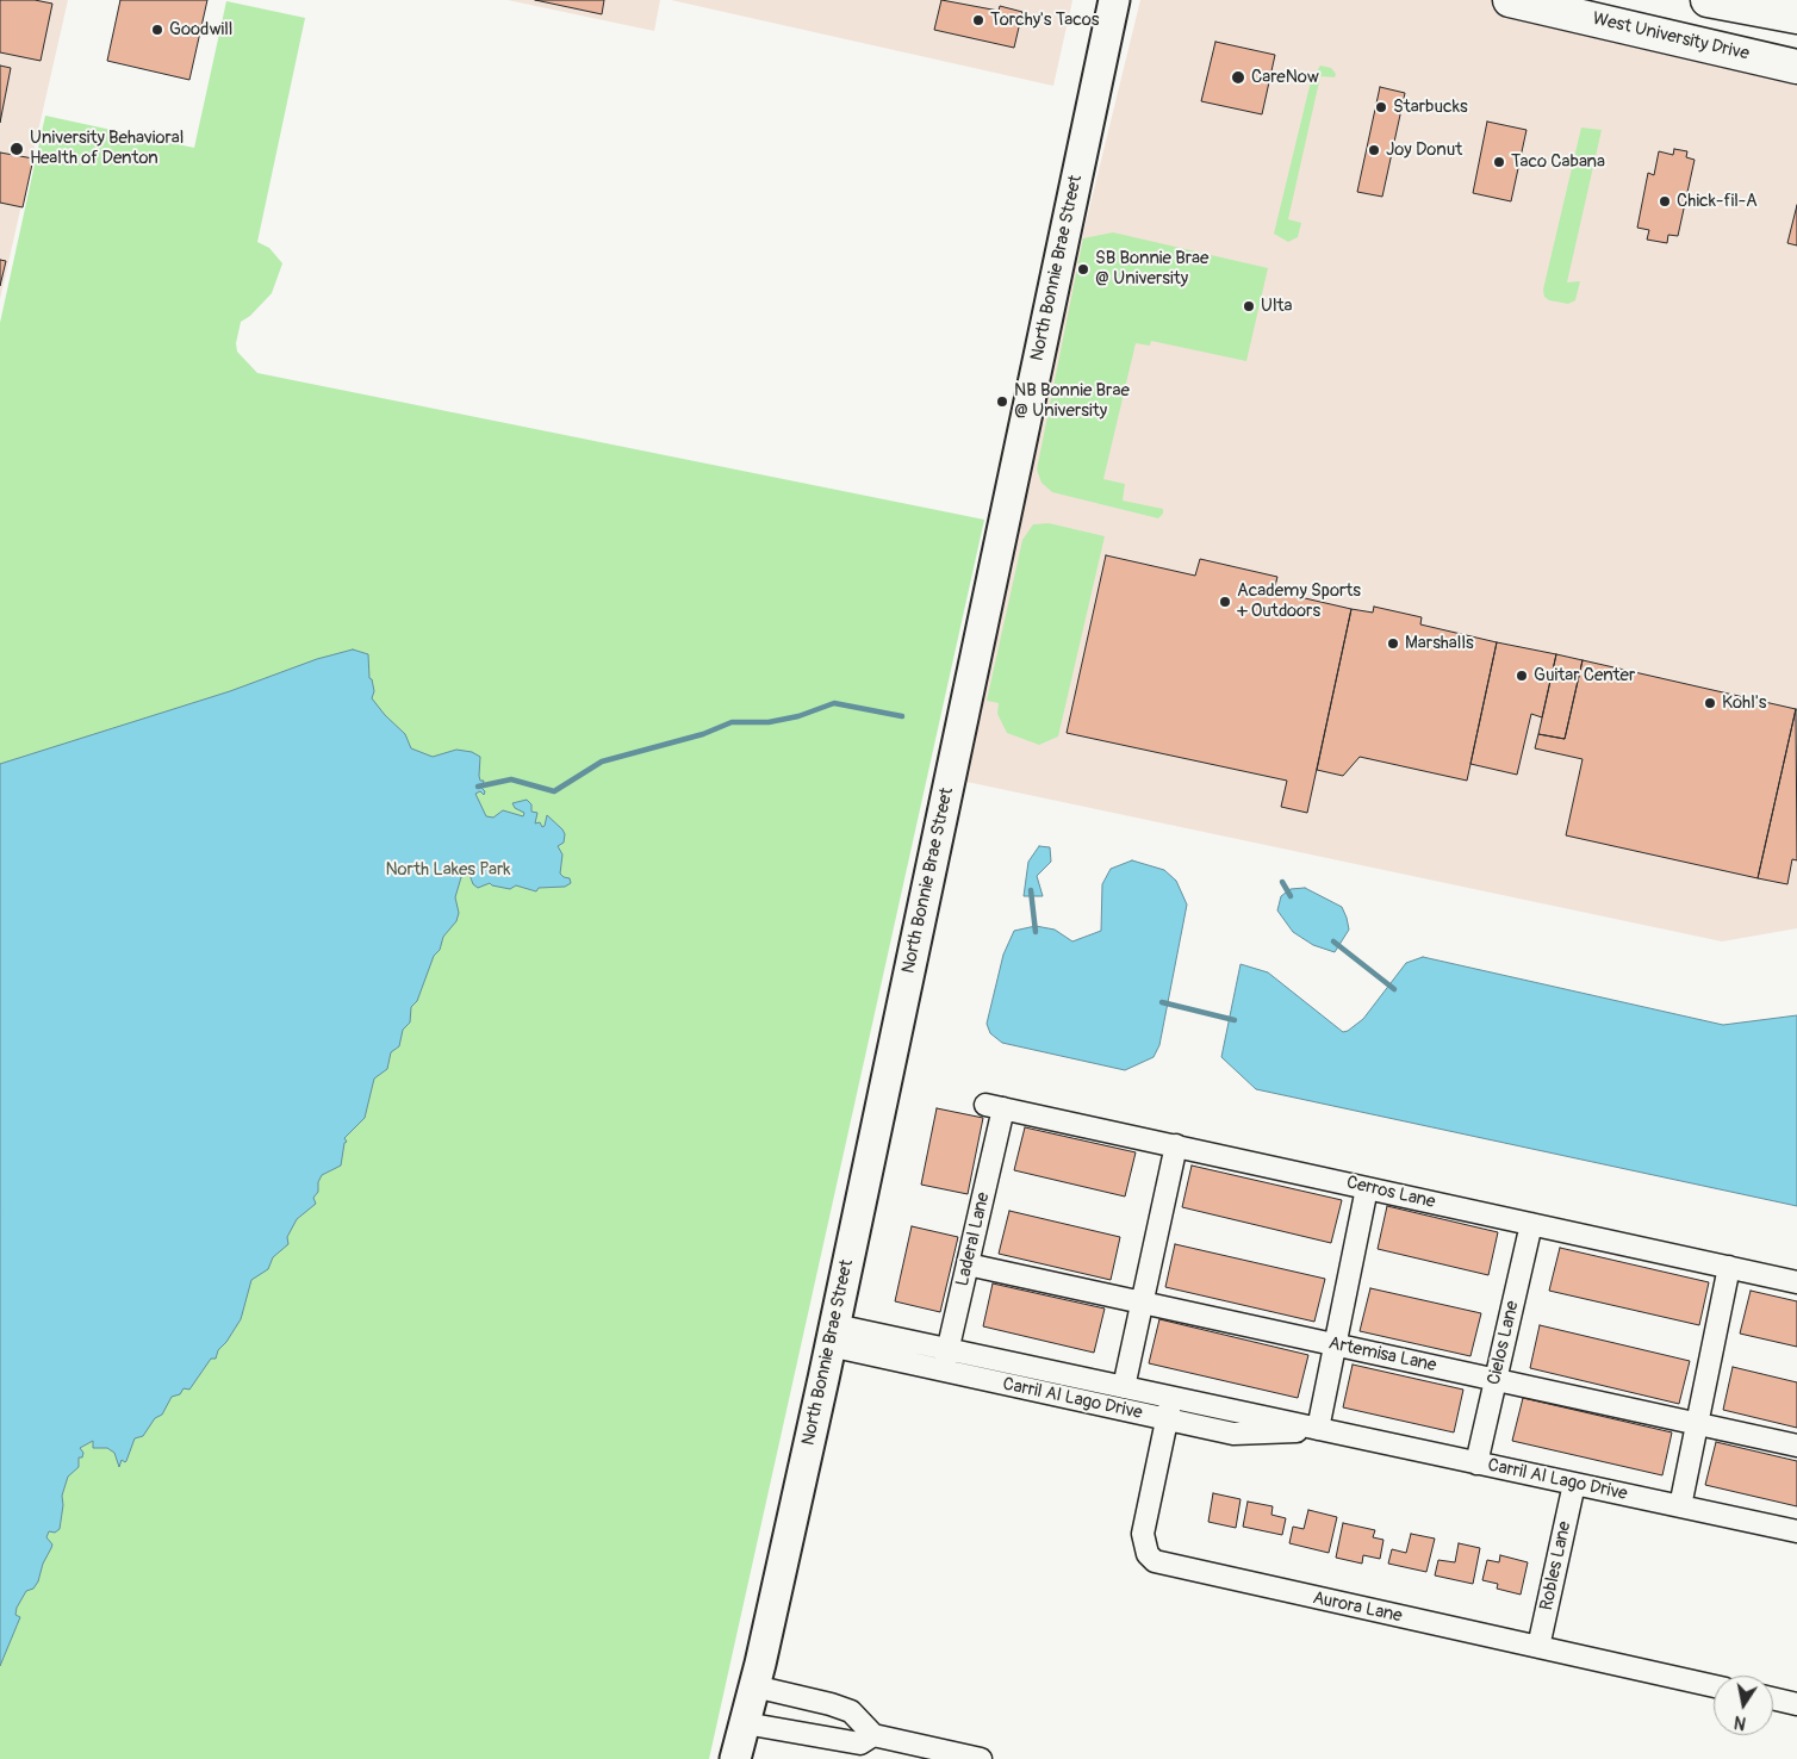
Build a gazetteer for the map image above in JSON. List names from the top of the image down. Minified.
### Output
{"streets":{"main road":["West University Drive","North Bonnie Brae Street"],"street":["Cerros Lane","Laderal Lane","Cielos Lane","Artemisa Lane","Carril Al Lago Drive","Robles Lane","Aurora Lane"]},"crossings":[["North Bonnie Brae Street","Carril Al Lago Drive"],["Cerros Lane","Laderal Lane"],["Cerros Lane","Cielos Lane"],["Laderal Lane","Artemisa Lane"],["Laderal Lane","Carril Al Lago Drive"],["Cielos Lane","Artemisa Lane"],["Cielos Lane","Carril Al Lago Drive"],["Carril Al Lago Drive","Robles Lane"],["Carril Al Lago Drive","Aurora Lane"],["Robles Lane","Aurora Lane"]],"parks":["North Lakes Park"],"places":["Torchy's Tacos","Goodwill","CareNow","Starbucks","University Behavioral Health of Denton","Joy Donut","Taco Cabana","Chick-fil-A","SB Bonnie Brae @ University","Ulta","NB Bonnie Brae @ University","Academy Sports + Outdoors","Marshalls","Guitar Center","Kohl's"],"north":"bottom"}
